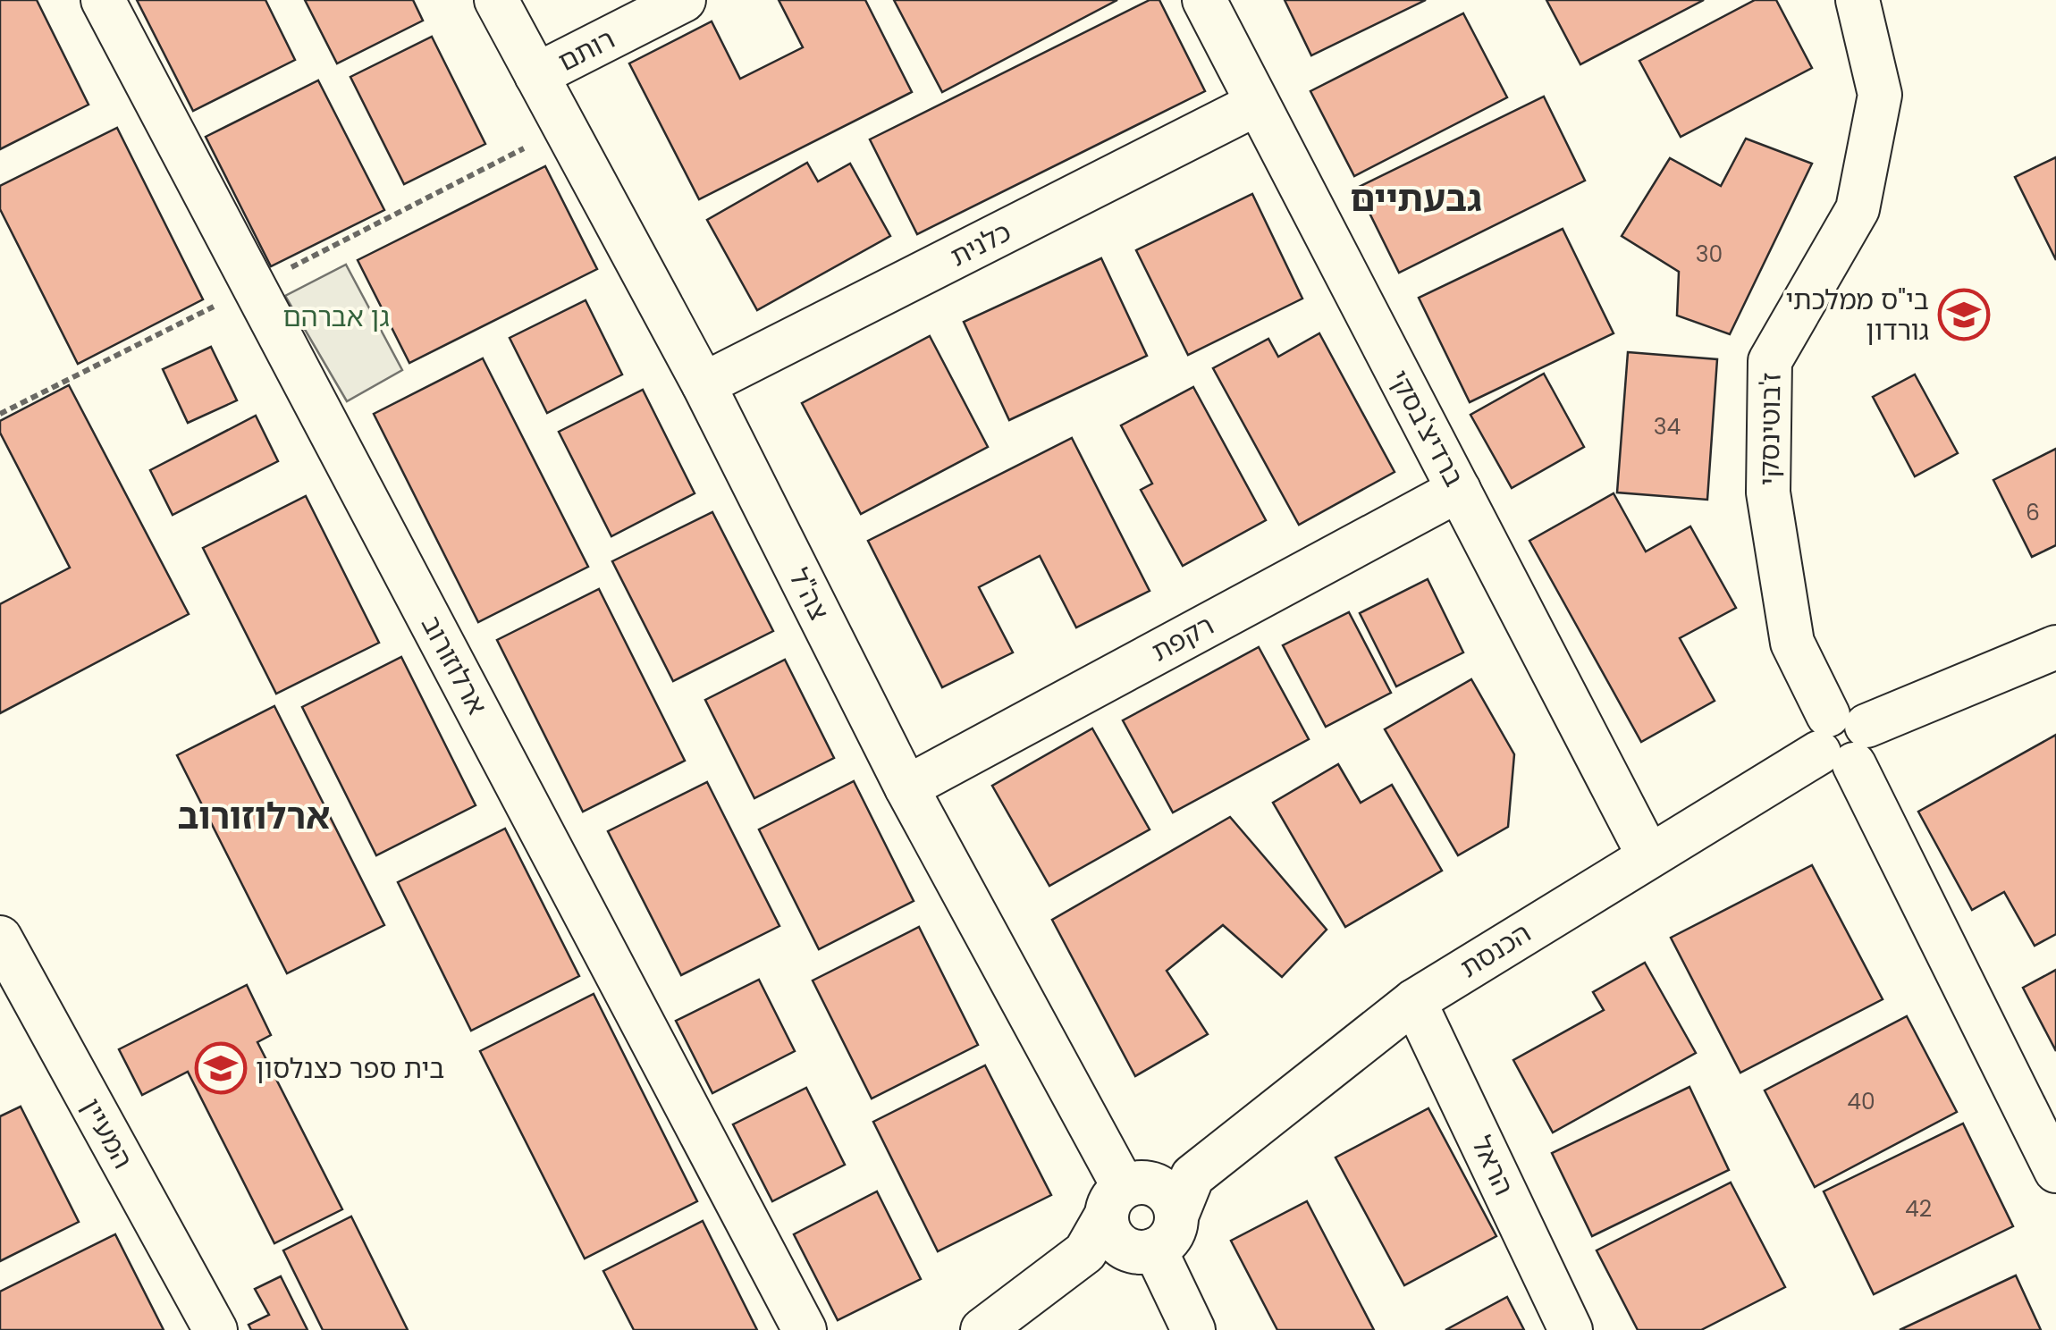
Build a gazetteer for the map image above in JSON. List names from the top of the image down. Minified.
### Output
{"streets":{"street":["רותם","כלנית","ברדיצ'בסקי","ז'בוטינסקי","צה\"ל","רקפת","ארלוזורוב","הכנסת","המעיין","הראל"]},"crossings":[["רותם","צה\"ל"],["כלנית","ברדיצ'בסקי"],["כלנית","צה\"ל"],["ברדיצ'בסקי","רקפת"],["ברדיצ'בסקי","הכנסת"],["ז'בוטינסקי","הכנסת"],["צה\"ל","רקפת"],["הכנסת","הראל"]],"districts":["גבעתיים","ארלוזורוב"],"parks":["גן אברהם"],"places":{"school or university":["בי\"ס ממלכתי גורדון","בית ספר כצנלסון"]},"house_numbers":["30","34","6","40","42"]}
